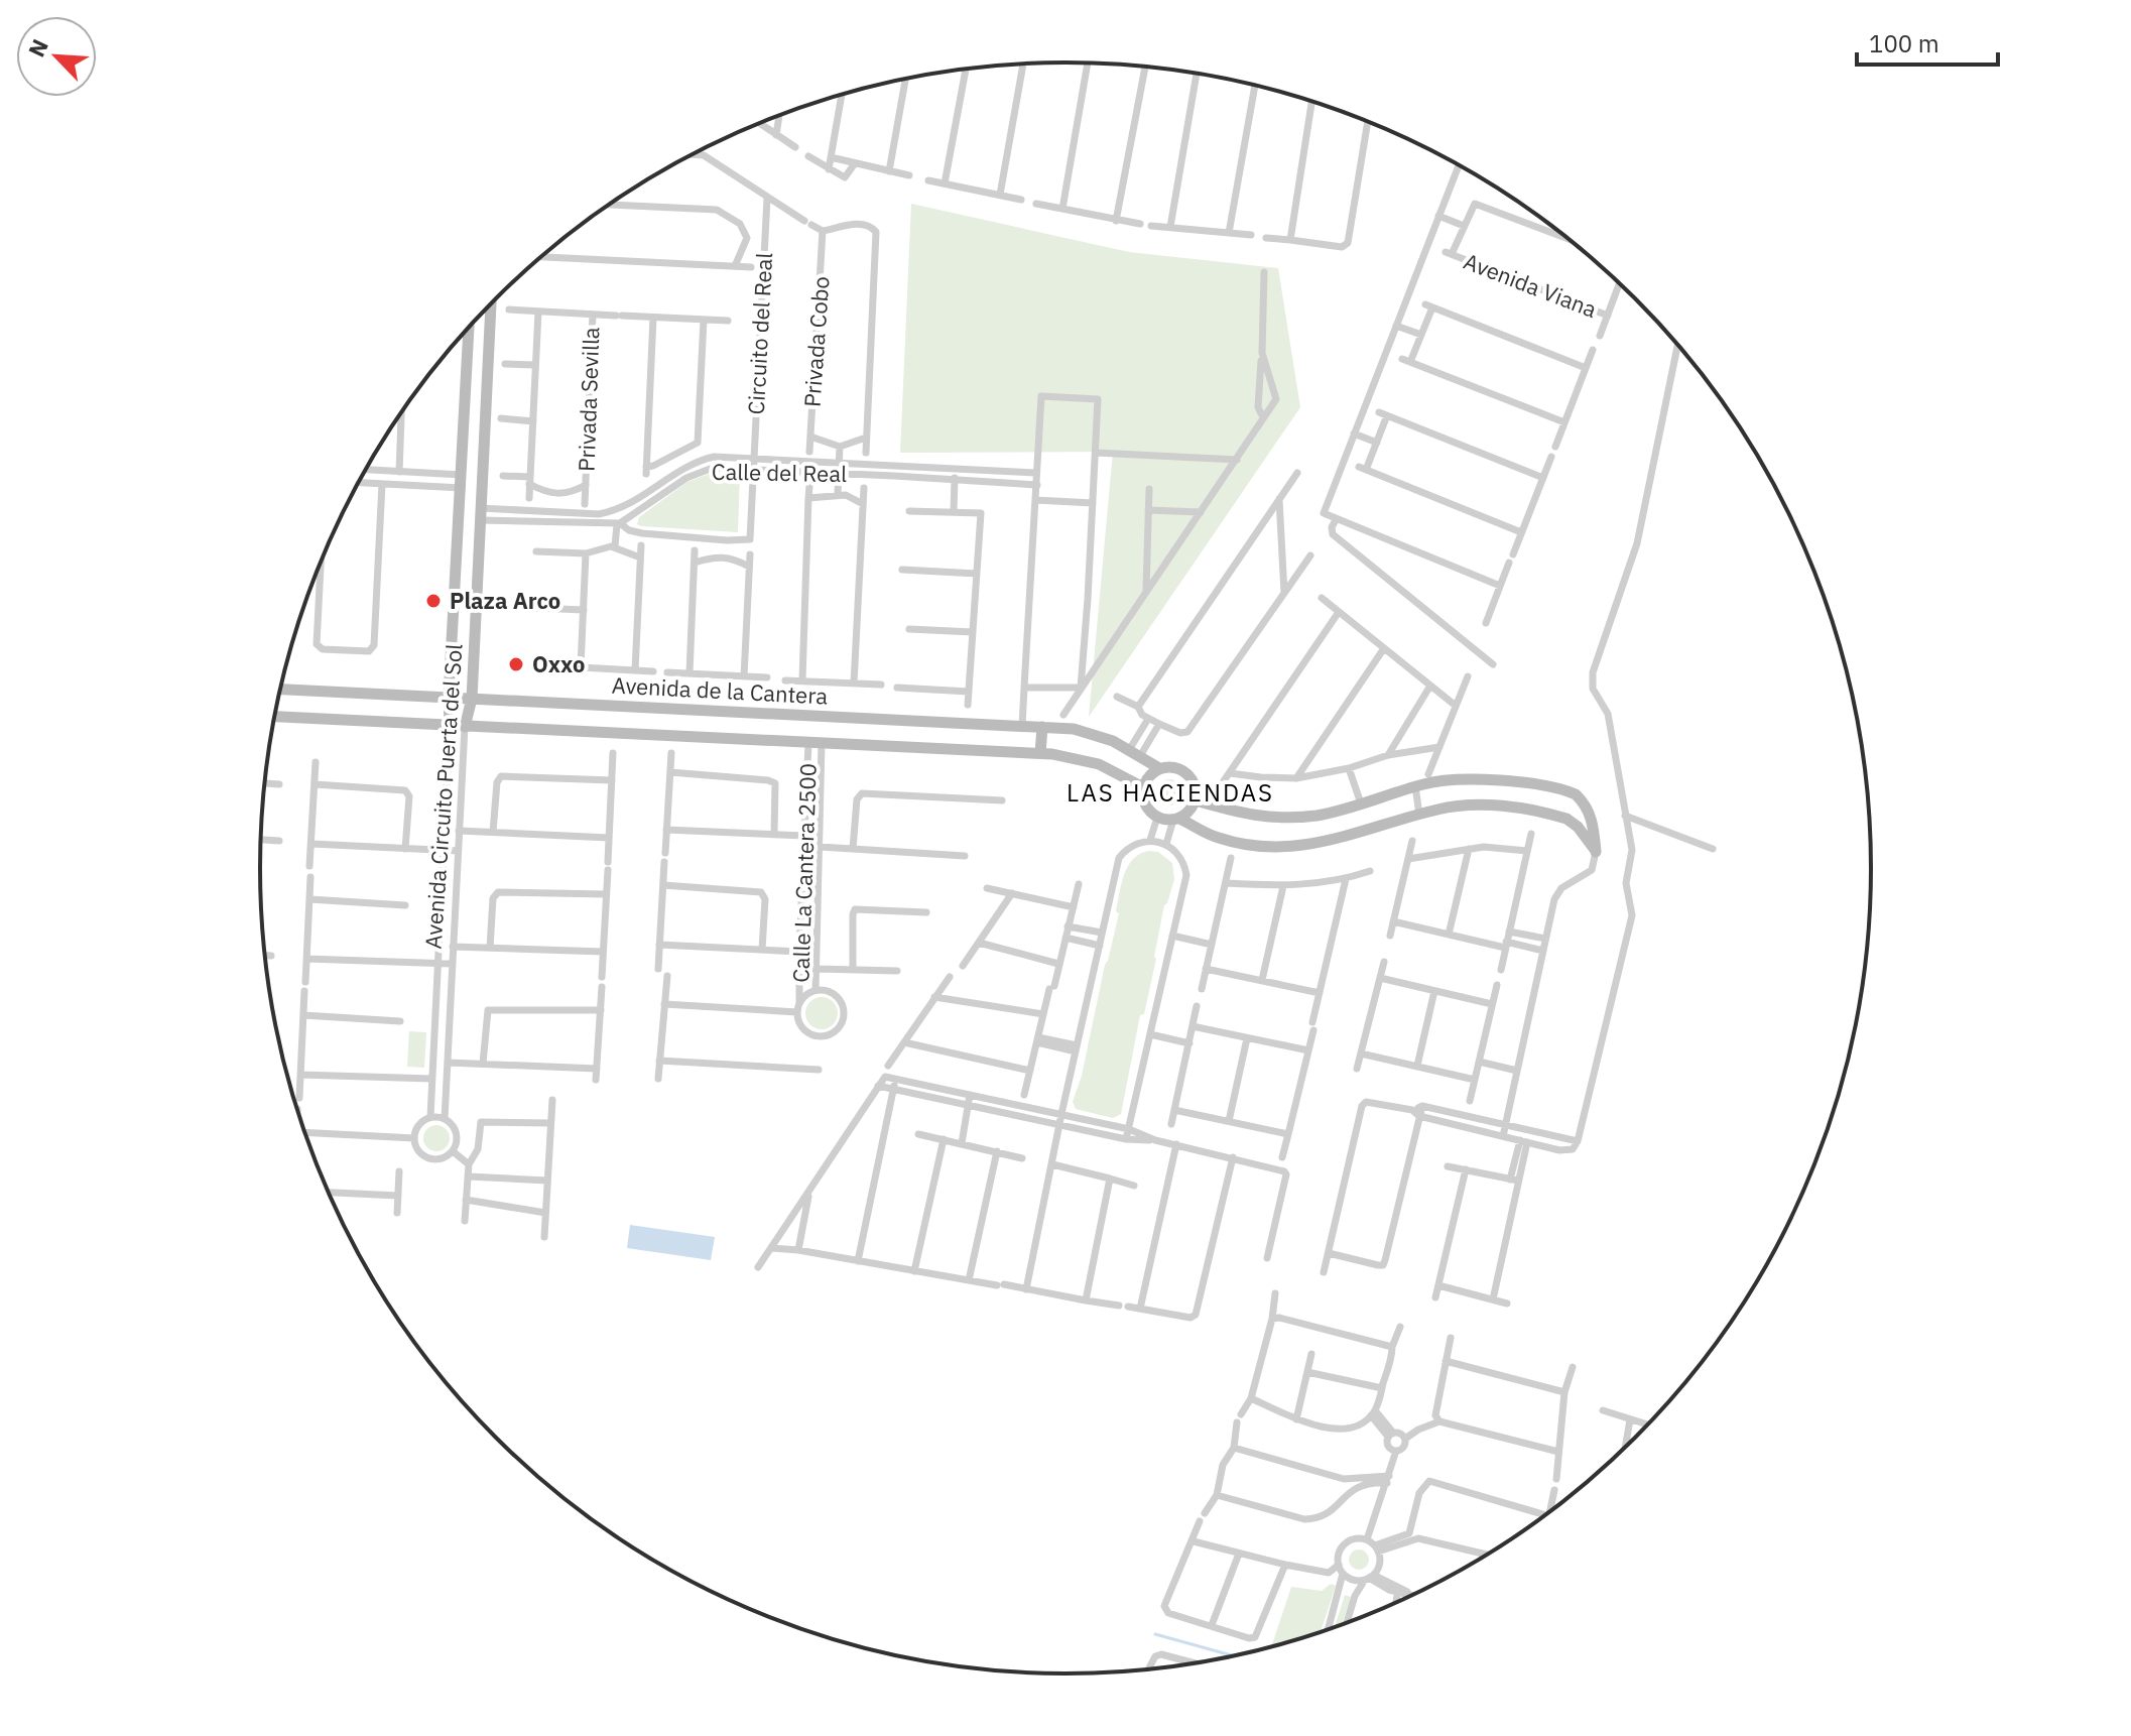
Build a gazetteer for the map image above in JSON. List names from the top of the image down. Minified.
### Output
{"streets":{"street":["Avenida Viana","Circuito del Real","Privada Cobo","Privada Sevilla","Calle del Real","Avenida de la Cantera","Avenida Circuito Puerta del Sol","Calle La Cantera 2500"]},"crossings":[["Circuito del Real","Calle del Real"],["Privada Sevilla","Calle del Real"],["Calle del Real","Avenida Circuito Puerta del Sol"],["Avenida de la Cantera","Avenida Circuito Puerta del Sol"]],"districts":["LAS HACIENDAS"],"places":["Plaza Arco","Oxxo"],"scale_bar":"100 m","north":"top left"}
